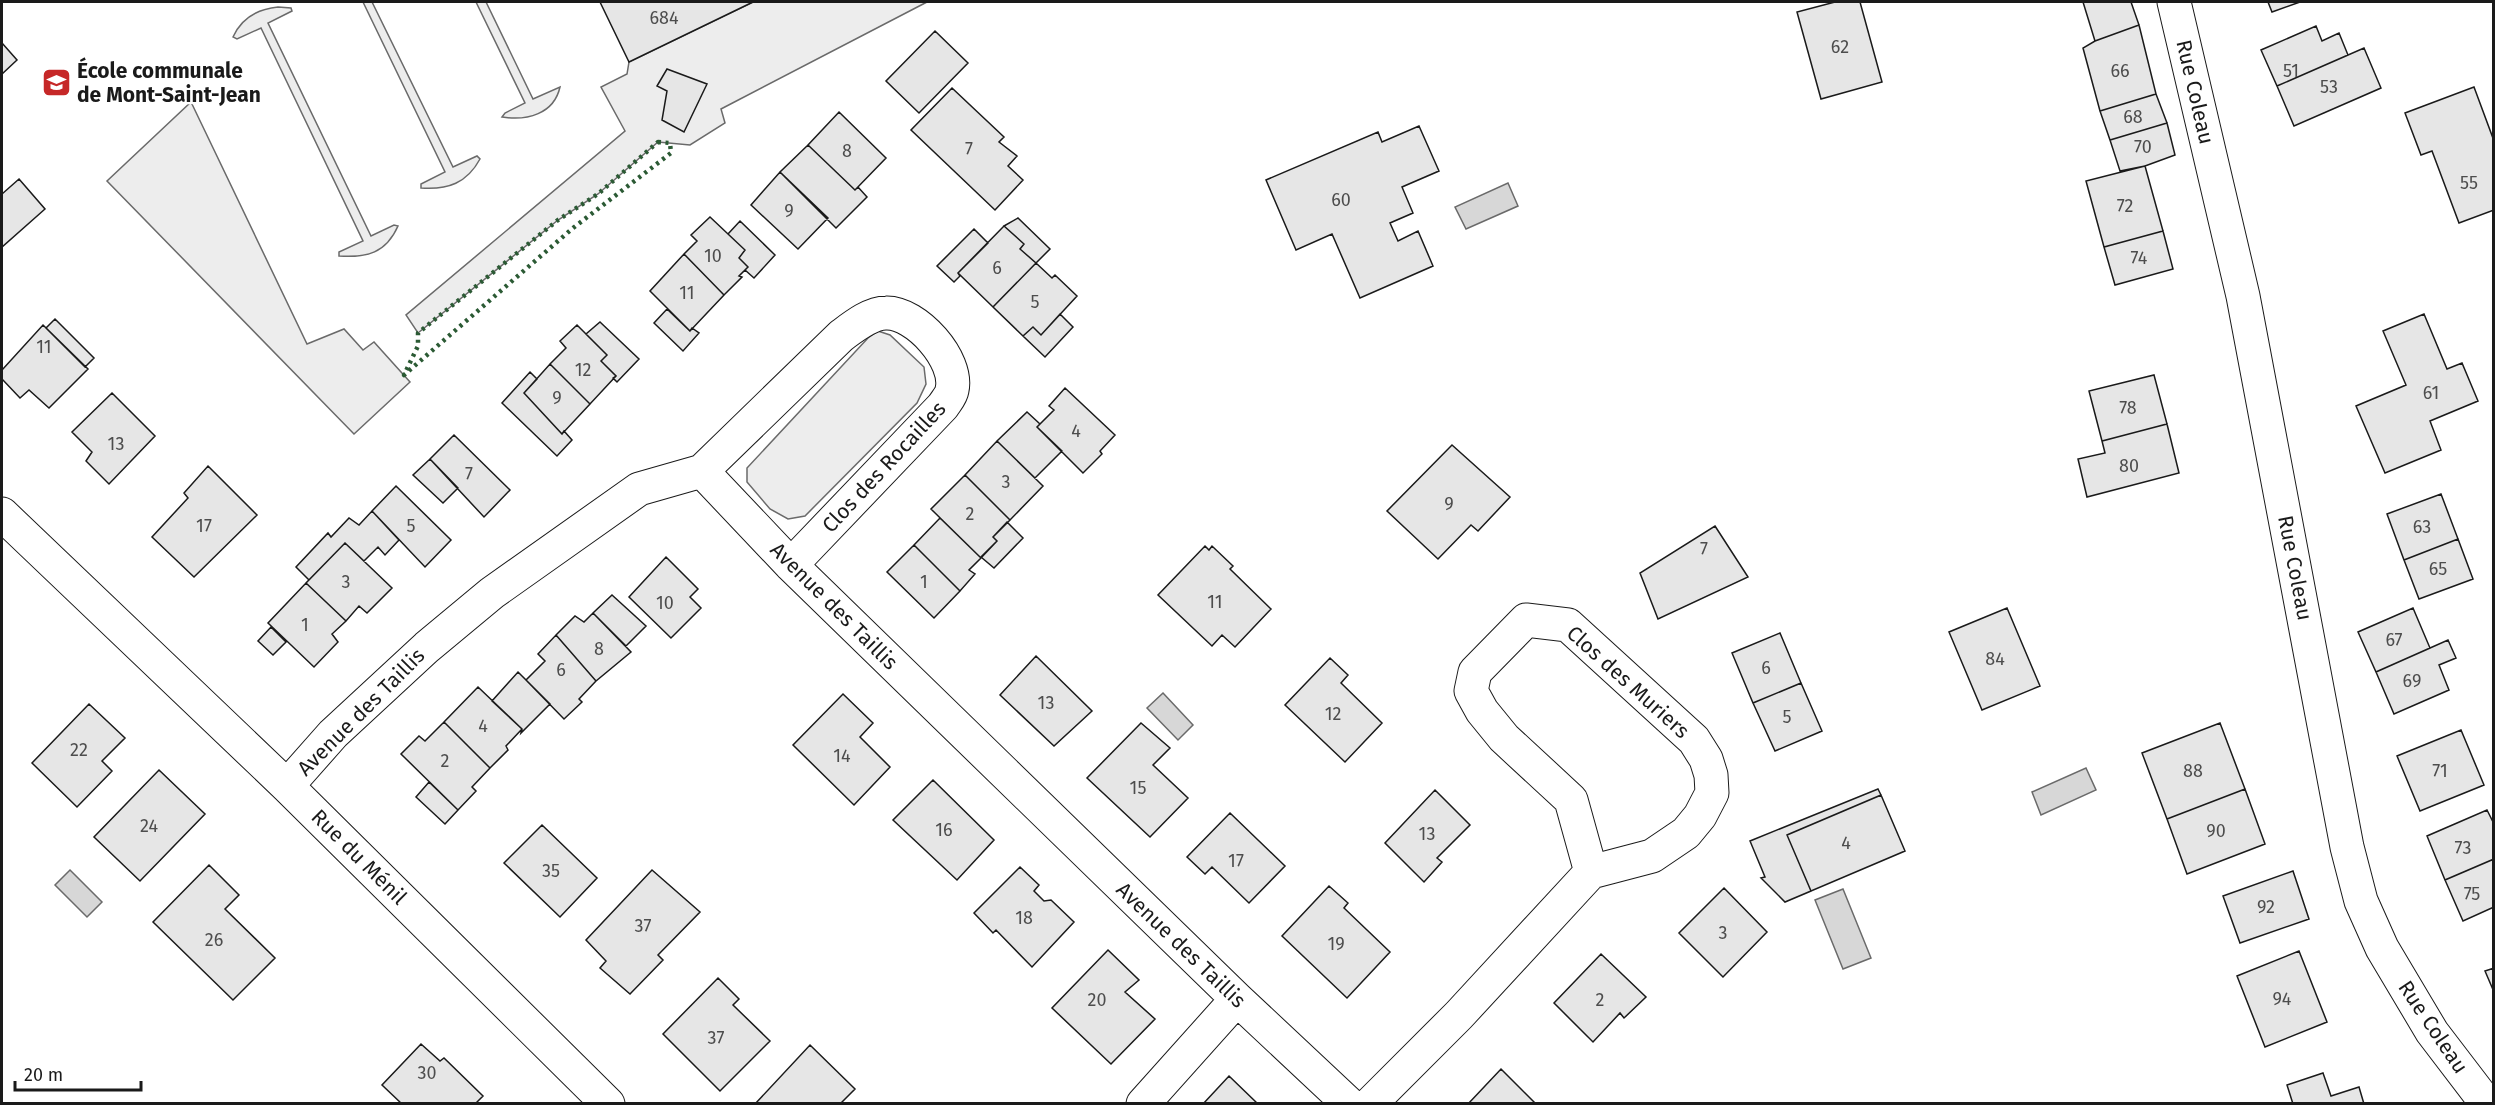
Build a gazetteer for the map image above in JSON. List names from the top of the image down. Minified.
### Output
{"streets":{"street":["Rue Coleau","Clos des Rocailles","Avenue des Taillis","Clos des Muriers","Rue du Ménil"]},"crossings":[["Clos des Rocailles","Avenue des Taillis"],["Avenue des Taillis","Rue du Ménil"]],"places":{"school or university":["École communale de Mont-Saint-Jean"]},"house_numbers":["684","62","66","51","53","68","70","7","8","55","60","72","9","10","74","6","11","5","11","12","61","9","78","4","13","80","7","3","9","2","17","5","63","7","65","3","1","11","10","1","67","8","84","6","6","69","13","12","5","4","22","14","2","88","71","15","24","16","90","13","4","73","17","35","75","92","18","37","3","26","19","94","20","2","37","30"],"scale_bar":"20 m"}
